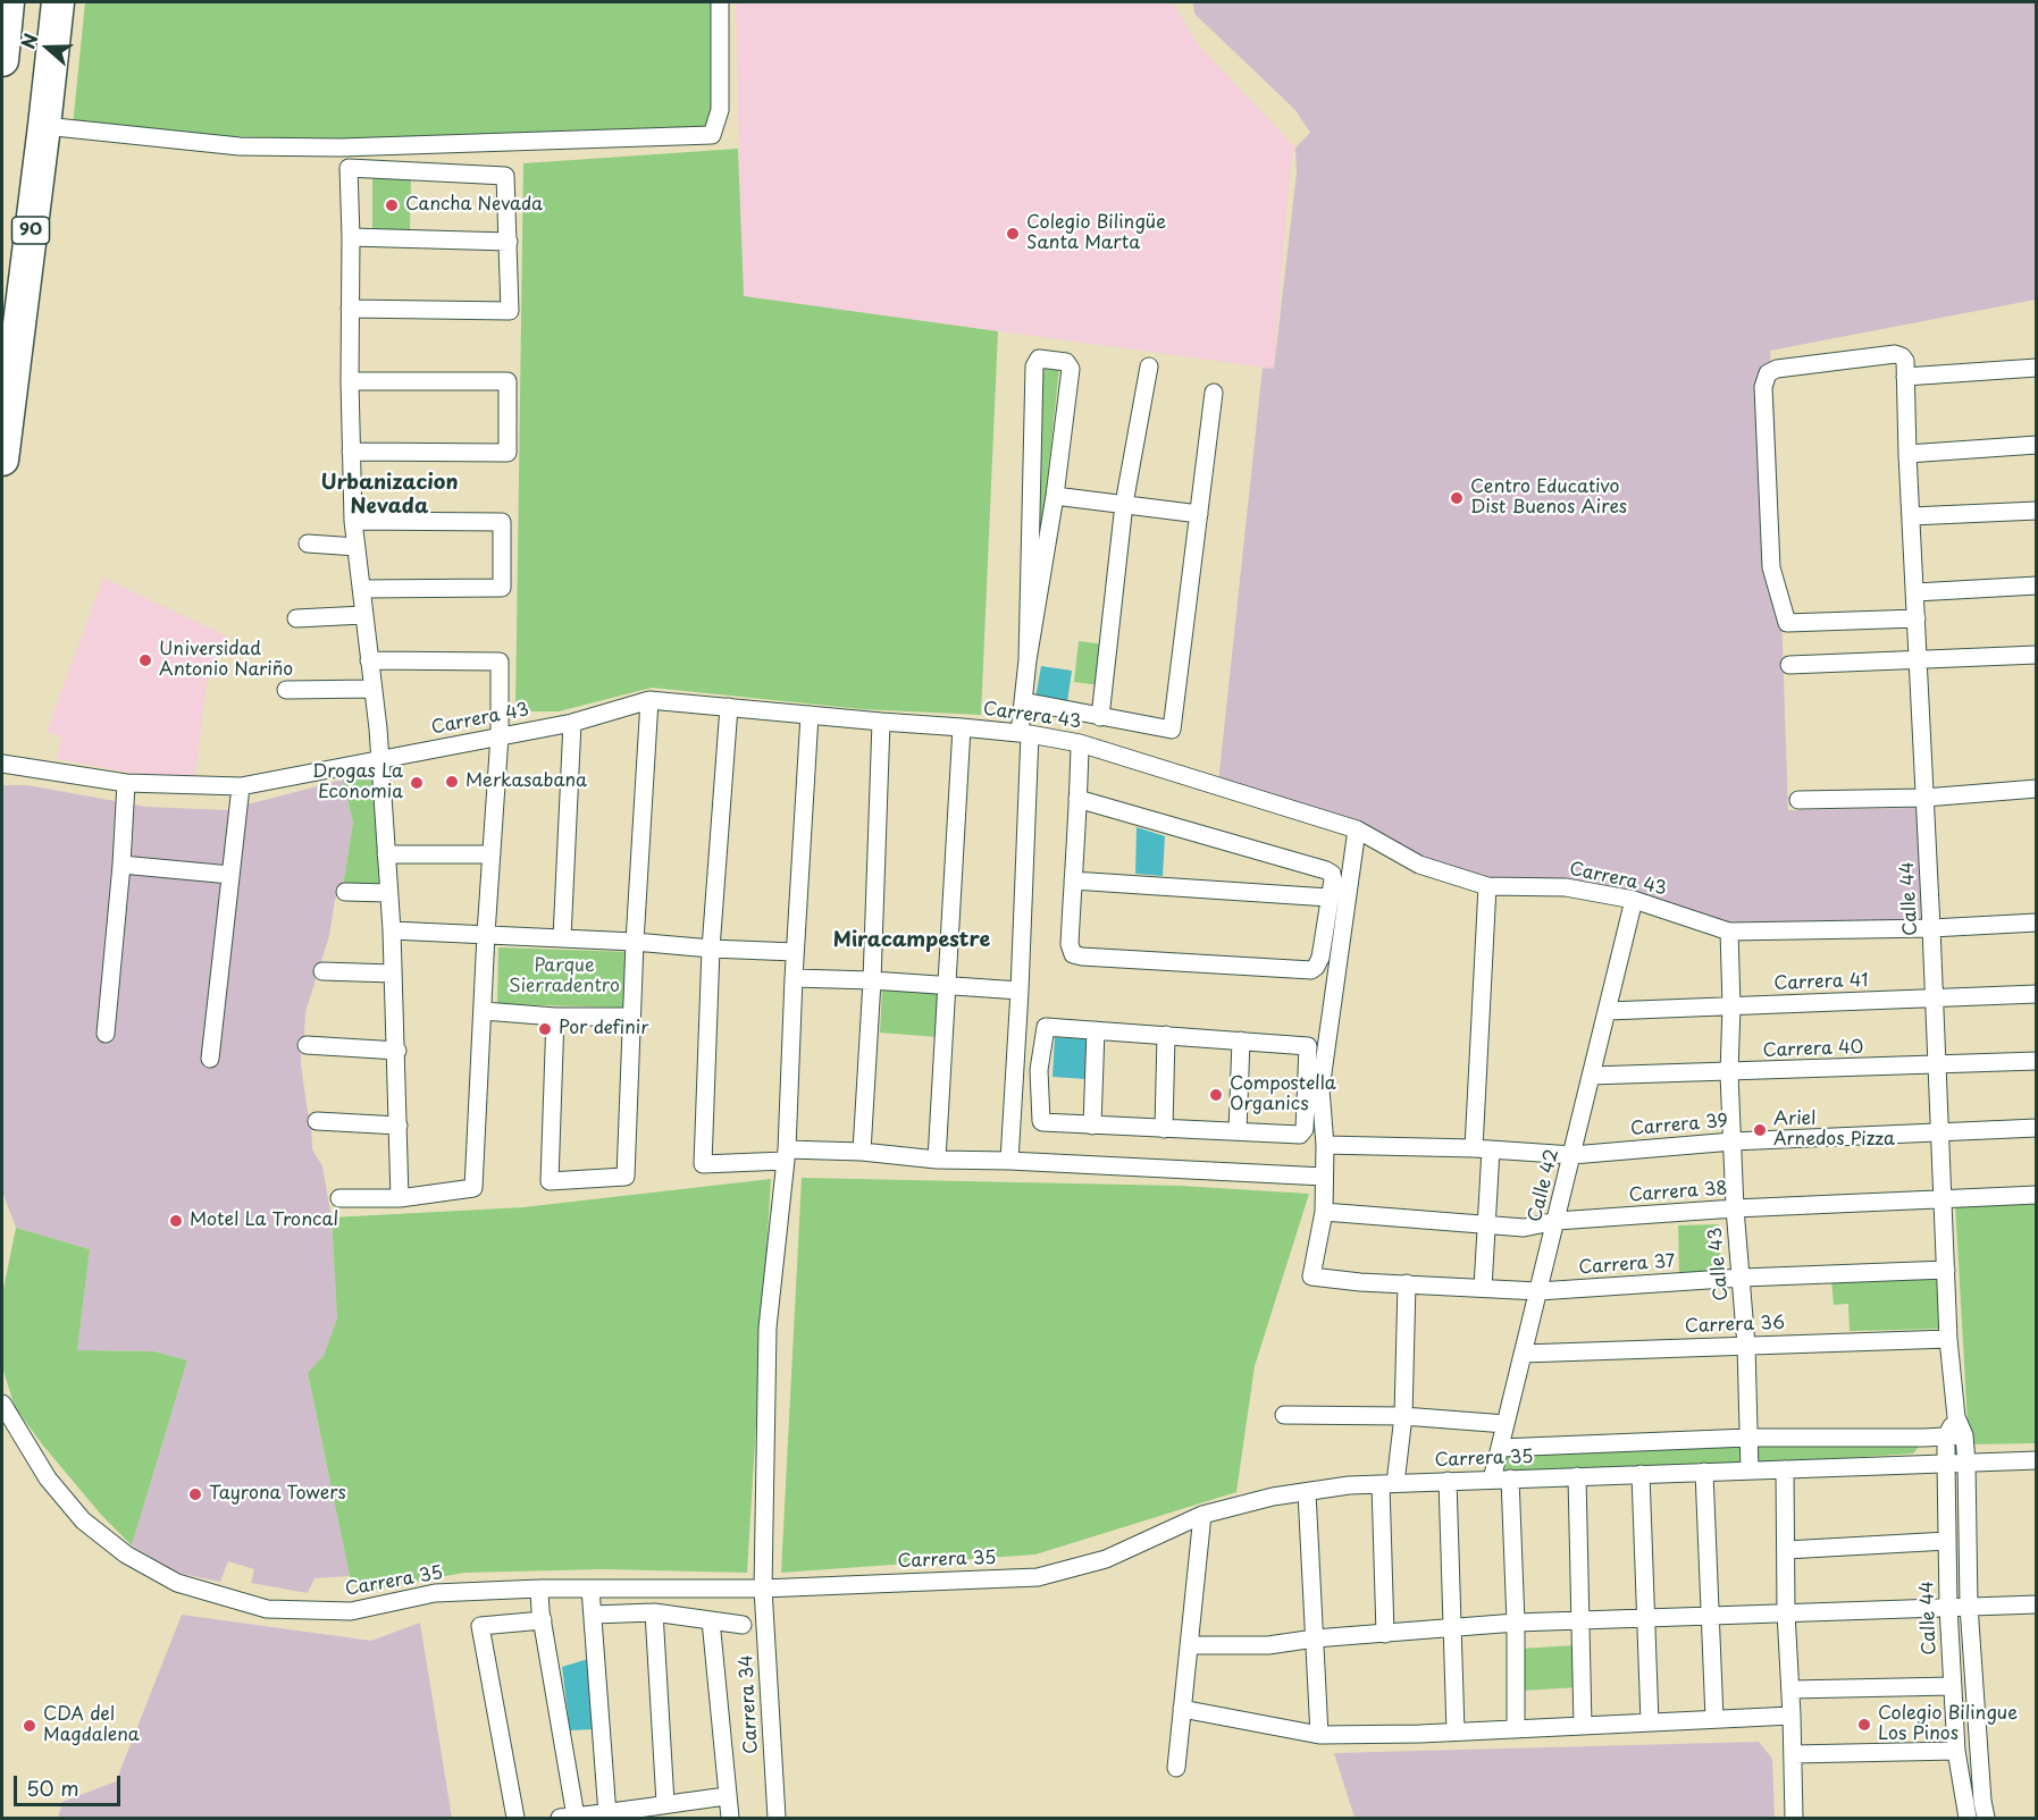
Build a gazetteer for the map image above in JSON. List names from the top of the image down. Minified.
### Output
{"streets":{"highway":["90"],"street":["Carrera 43","Calle 44","Carrera 41","Carrera 40","Carrera 39","Calle 42","Carrera 38","Calle 43","Carrera 37","Carrera 36","Carrera 35","Carrera 34"]},"crossings":[["Carrera 43","Calle 44"],["Carrera 43","Calle 42"],["Carrera 43","Calle 43"],["Carrera 43","Carrera 34"],["Calle 44","Carrera 41"],["Calle 44","Carrera 40"],["Calle 44","Carrera 39"],["Calle 44","Carrera 38"],["Calle 44","Carrera 37"],["Calle 44","Carrera 36"],["Calle 44","Carrera 35"],["Carrera 41","Calle 42"],["Carrera 41","Calle 43"],["Carrera 40","Calle 42"],["Carrera 40","Calle 43"],["Carrera 39","Calle 42"],["Carrera 39","Calle 43"],["Calle 42","Carrera 38"],["Calle 42","Carrera 37"],["Calle 42","Carrera 36"],["Calle 42","Carrera 35"],["Carrera 38","Calle 43"],["Carrera 38","Carrera 37"],["Calle 43","Carrera 37"],["Calle 43","Carrera 36"],["Calle 43","Carrera 35"],["Carrera 35","Carrera 34"]],"districts":["Urbanizacion Nevada","Miracampestre"],"parks":["Parque Sierradentro"],"places":["Cancha Nevada","Colegio Bilingüe Santa Marta","Centro Educativo Dist Buenos Aires","Universidad Antonio Nariño","Merkasabana","Drogas La Economia","Por definir","Compostella Organics","Ariel Arnedos Pizza","Motel La Troncal","Tayrona Towers","Colegio Bilingue Los Pinos","CDA del Magdalena"],"scale_bar":"50 m","north":"left"}
